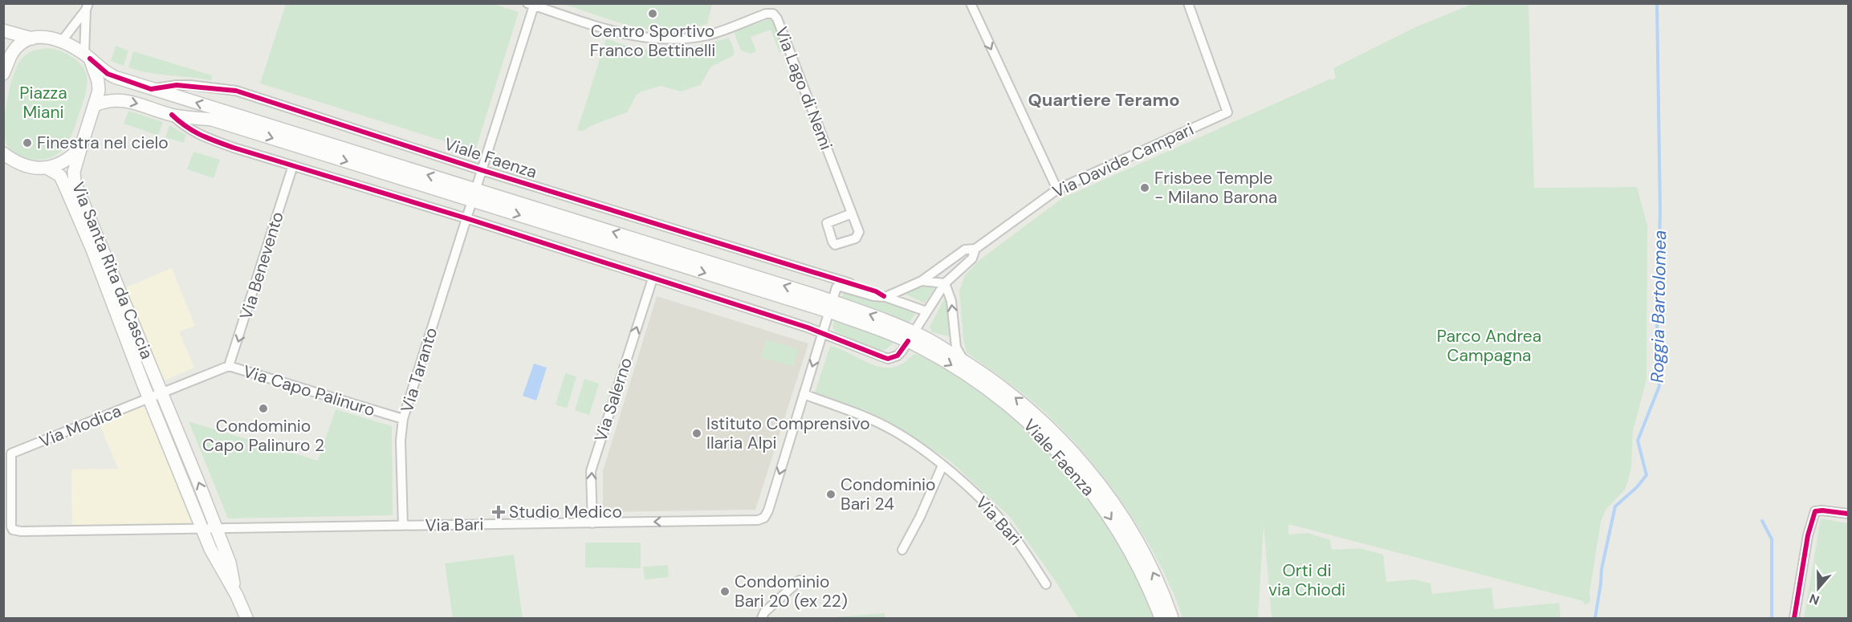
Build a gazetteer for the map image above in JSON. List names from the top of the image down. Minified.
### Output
{"streets":{"street":["Via Lago di Nemi","Viale Faenza","Via Davide Campari","Via Benevento","Via Santa Rita da Cascia","Via Taranto","Via Capo Palinuro","Via Salerno","Via Modica","Via Bari"]},"crossings":[["Via Lago di Nemi","Via Taranto"],["Viale Faenza","Via Davide Campari"],["Viale Faenza","Via Benevento"],["Viale Faenza","Via Santa Rita da Cascia"],["Viale Faenza","Via Taranto"],["Viale Faenza","Via Salerno"],["Viale Faenza","Via Bari"],["Via Benevento","Via Capo Palinuro"],["Via Santa Rita da Cascia","Via Capo Palinuro"],["Via Santa Rita da Cascia","Via Modica"],["Via Santa Rita da Cascia","Via Bari"],["Via Taranto","Via Capo Palinuro"],["Via Taranto","Via Bari"],["Via Salerno","Via Bari"],["Via Modica","Via Bari"]],"one_way":["Via Benevento","Via Salerno"],"districts":["Quartiere Teramo"],"water":["Roggia Bartolomea"],"parks":["Piazza Miani","Parco Andrea Campagna","Orti di via Chiodi"],"places":{"other":["Centro Sportivo Franco Bettinelli","Finestra nel cielo","Frisbee Temple - Milano Barona","Condominio Capo Palinuro 2","Istituto Comprensivo Ilaria Alpi","Condominio Bari 24","Condominio Bari 20 (ex 22)"],"health":["Studio Medico"]},"north":"bottom"}
